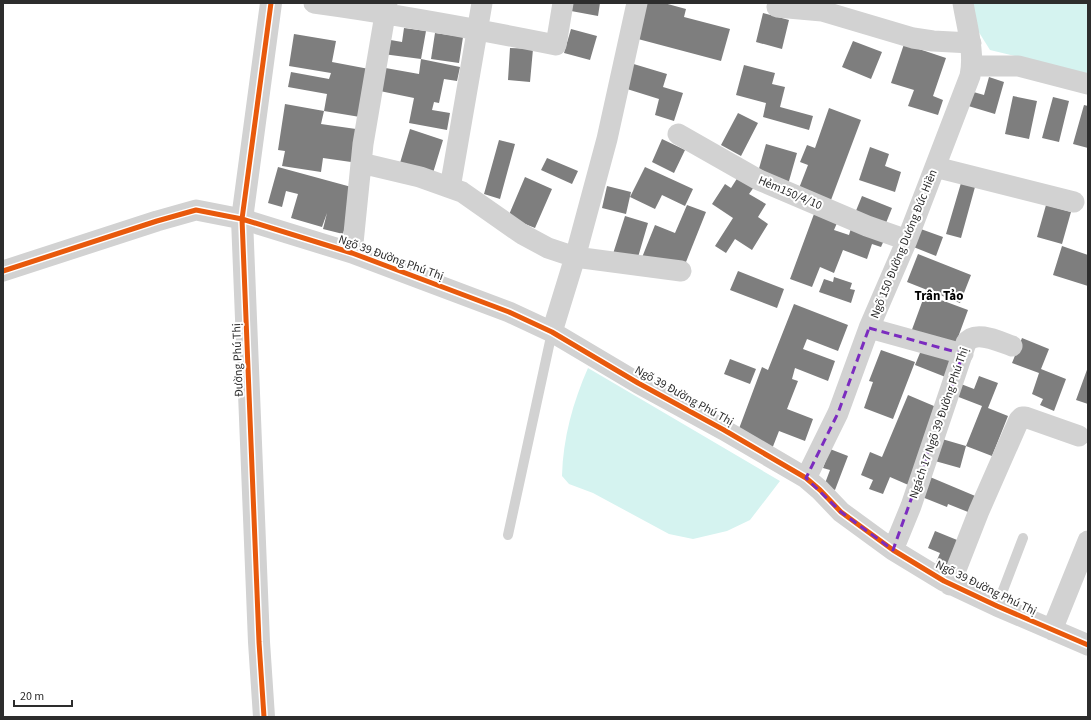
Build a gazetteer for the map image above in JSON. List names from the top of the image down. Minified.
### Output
{"streets":{"street":["Hẻm150/4/10","Ngõ 150 Đường Dương Đức Hiền","Ngõ 39 Đường Phú Thị","Đường Phú Thị","Ngách 17 Ngõ 39 Đường Phú Thị"]},"crossings":[["Hẻm150/4/10","Ngõ 150 Đường Dương Đức Hiền"],["Ngõ 150 Đường Dương Đức Hiền","Ngõ 39 Đường Phú Thị"],["Ngõ 39 Đường Phú Thị","Đường Phú Thị"],["Ngõ 39 Đường Phú Thị","Ngách 17 Ngõ 39 Đường Phú Thị"]],"districts":["Trân Tảo"],"scale_bar":"20 m"}
